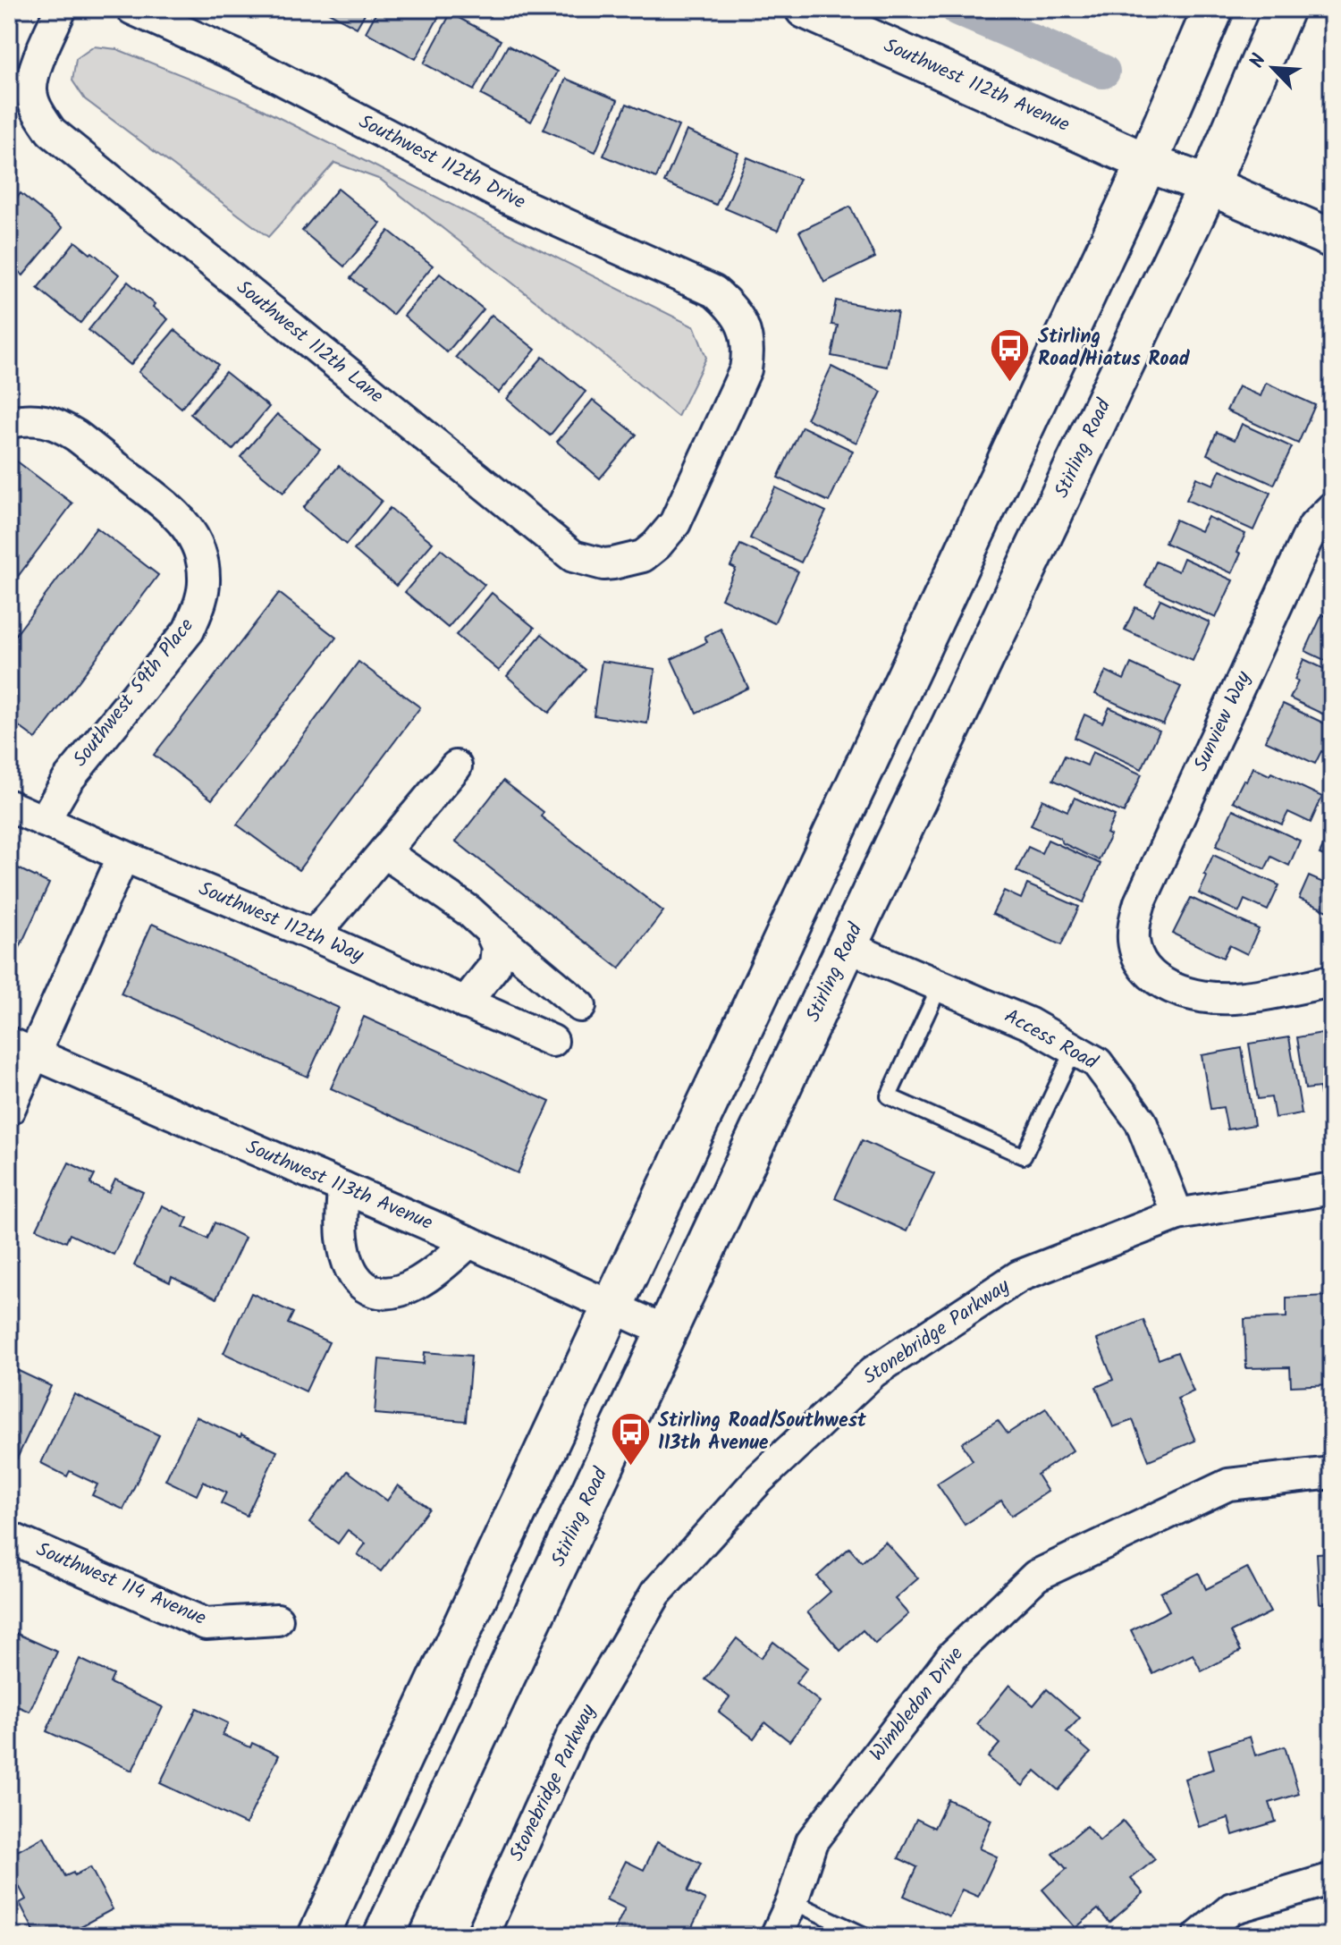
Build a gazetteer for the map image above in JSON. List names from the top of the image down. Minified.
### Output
{"streets":{"main road":["Stirling Road"],"street":["Southwest 112th Avenue","Southwest 112th Drive","Southwest 112th Lane","Southwest 59th Place","Sunview Way","Southwest 112th Way","Access Road","Southwest 113th Avenue","Stonebridge Parkway","Southwest 114 Avenue","Wimbledon Drive"]},"crossings":[["Southwest 112th Avenue","Stirling Road"],["Southwest 112th Drive","Southwest 112th Lane"],["Stirling Road","Access Road"],["Stirling Road","Southwest 113th Avenue"],["Southwest 59th Place","Southwest 112th Way"],["Access Road","Stonebridge Parkway"]],"places":{"bus stop":["Stirling Road/Hiatus Road","Stirling Road/Southwest 113th Avenue"]},"north":"top left"}
